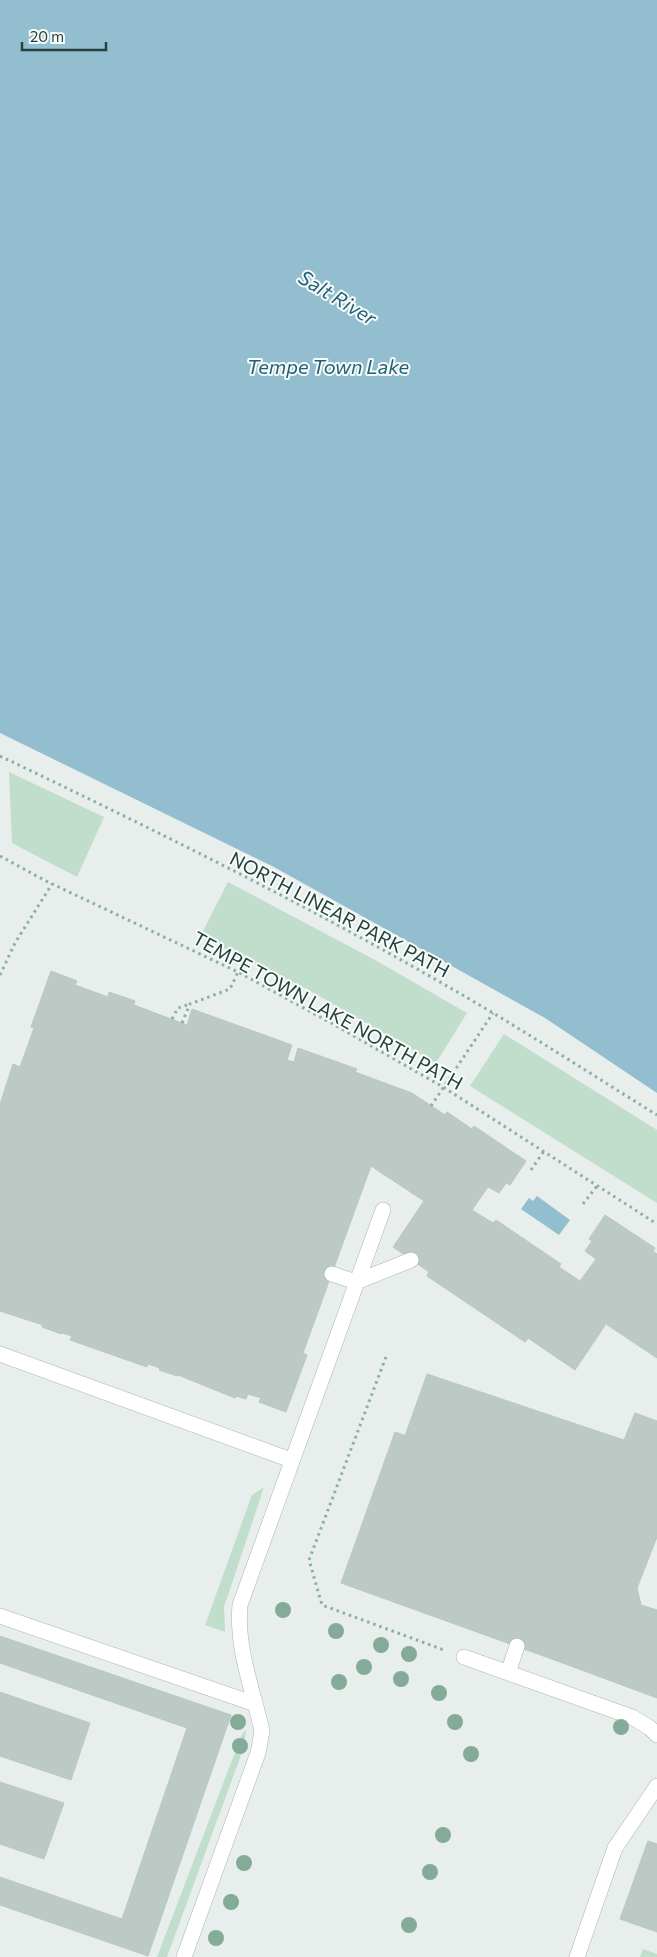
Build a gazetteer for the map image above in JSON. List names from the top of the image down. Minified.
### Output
{"streets":{"path":["NORTH LINEAR PARK PATH","TEMPE TOWN LAKE NORTH PATH"]},"water":["Salt River","Tempe Town Lake"],"scale_bar":"20 m"}
